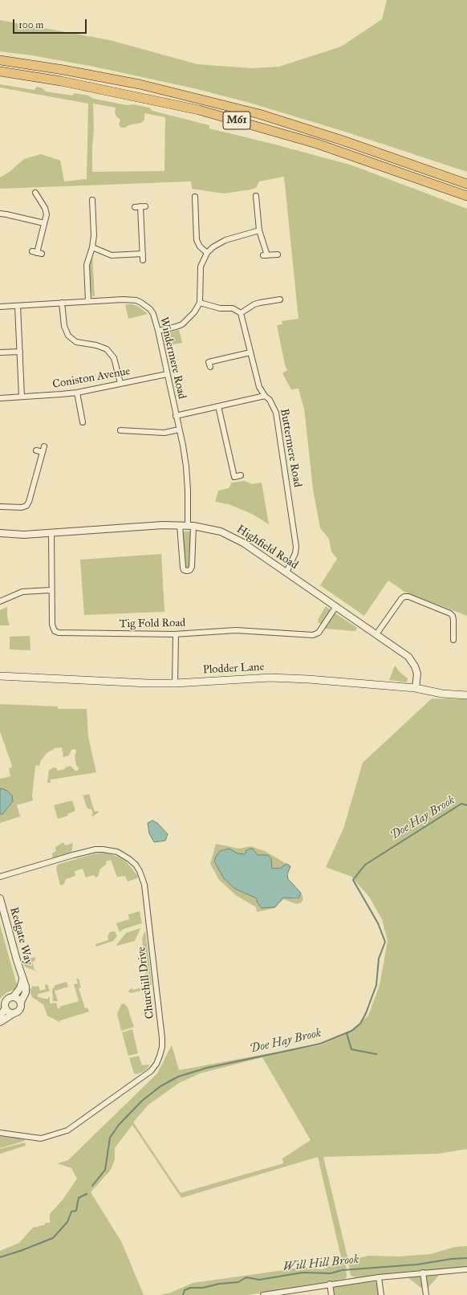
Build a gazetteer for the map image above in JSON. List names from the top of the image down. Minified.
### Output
{"streets":{"highway":["M61"],"main road":["Plodder Lane"],"street":["Windermere Road","Coniston Avenue","Buttermere Road","Highfield Road","Tig Fold Road","Redgate Way","Churchill Drive"]},"crossings":[["Windermere Road","Coniston Avenue"],["Windermere Road","Highfield Road"],["Buttermere Road","Highfield Road"],["Highfield Road","Tig Fold Road"],["Highfield Road","Plodder Lane"]],"water":["Doe Hay Brook","Will Hill Brook"],"scale_bar":"100 m"}
